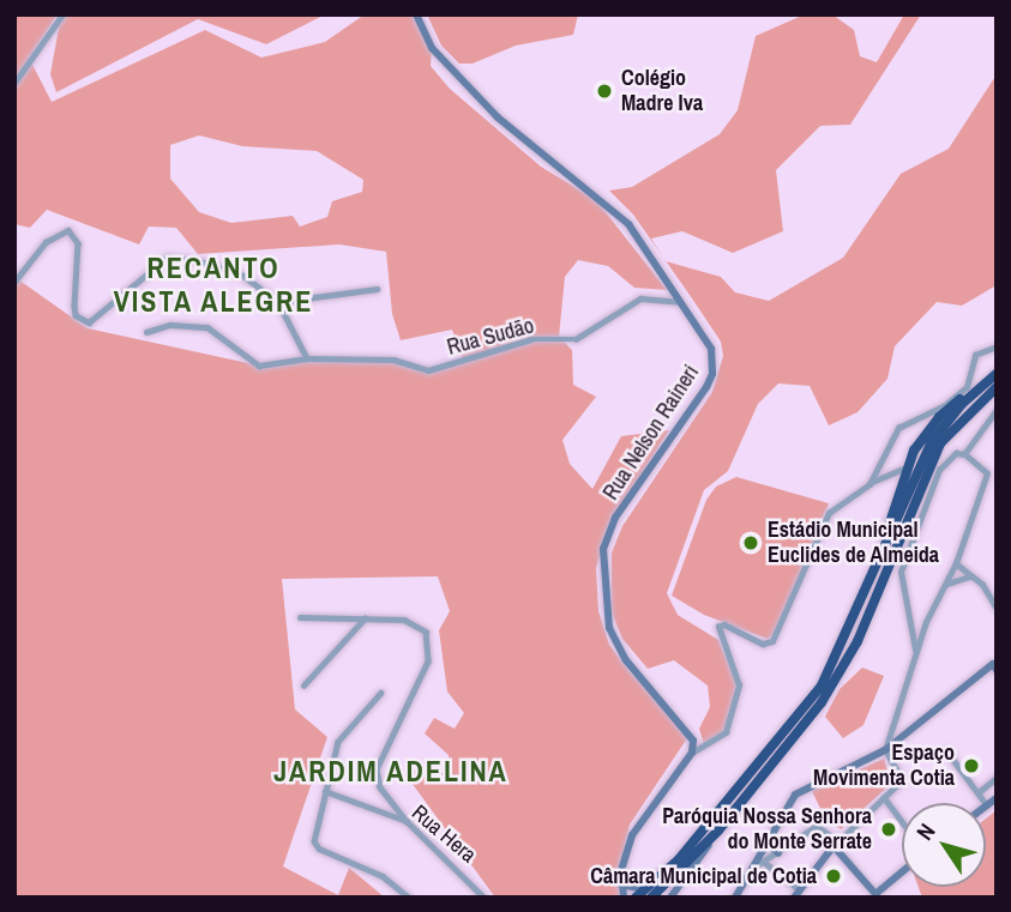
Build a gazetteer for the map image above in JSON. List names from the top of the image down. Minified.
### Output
{"streets":{"main road":["Rua Nelson Raineri"],"street":["Rua Sudão","Rua Hera"]},"crossings":[["Rua Sudão","Rua Nelson Raineri"]],"districts":["RECANTO VISTA ALEGRE","JARDIM ADELINA"],"places":["Colégio Madre Iva","Estádio Municipal Euclides de Almeida","Espaço Movimenta Cotia","Paróquia Nossa Senhora do Monte Serrate","Câmara Municipal de Cotia"],"north":"top left"}
